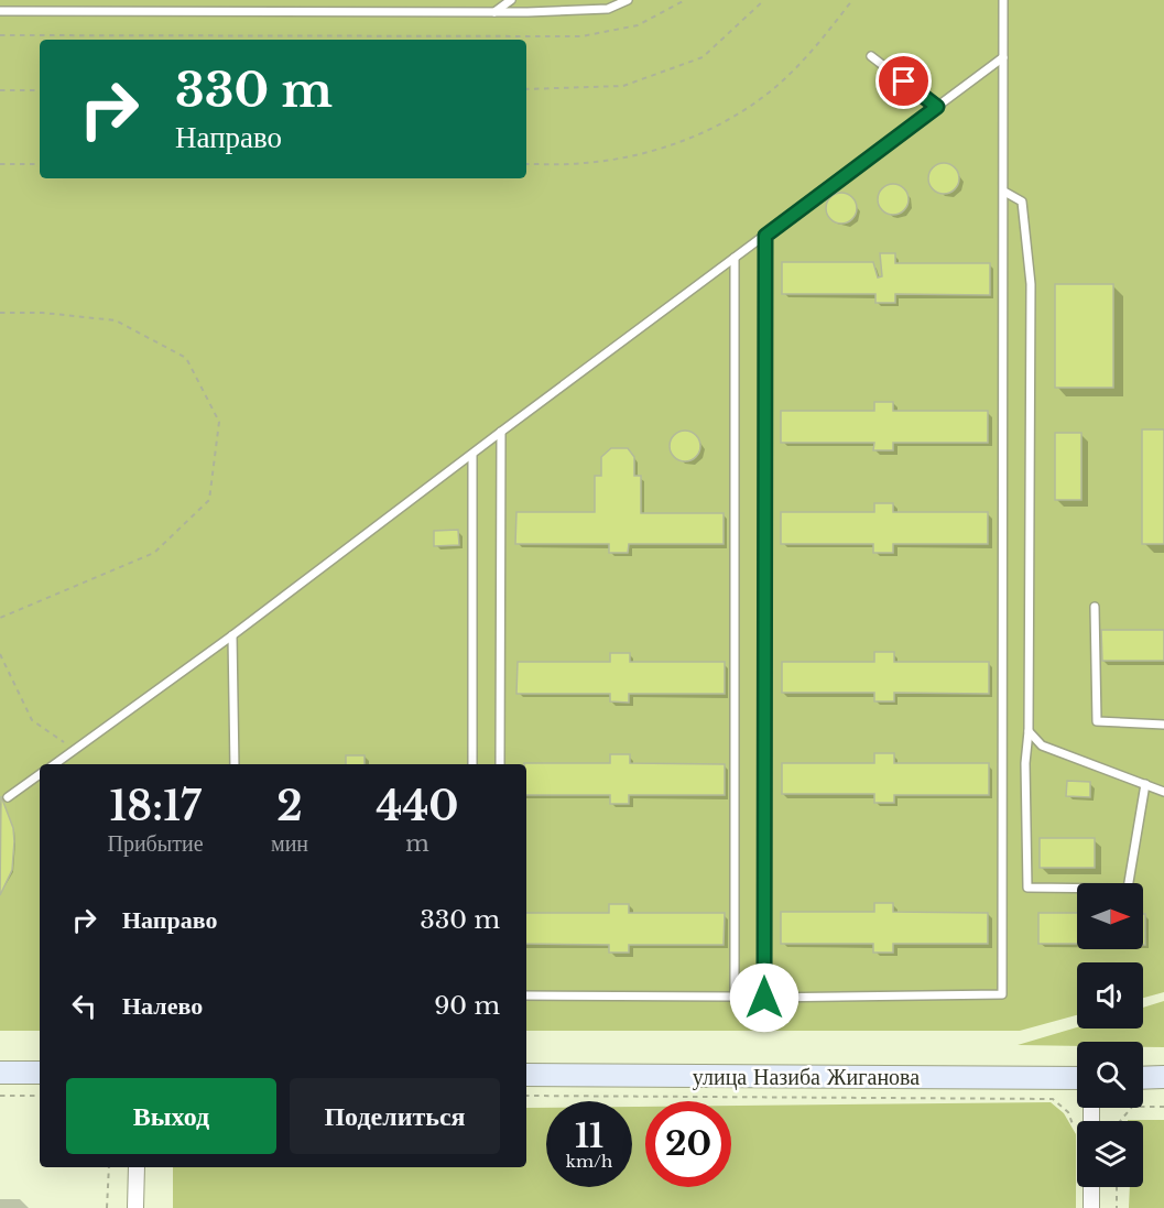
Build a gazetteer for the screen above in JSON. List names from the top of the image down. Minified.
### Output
{"streets":{"street":["улица Назиба Жиганова"]},"north":"right","page":{"turn":["330 m","Направо"],"eta":["18:17","Прибытие","2","мин","440","m"],"list":[{"name":"Направо","value":"330 m"},{"name":"Налево","value":"90 m"}],"buttons":["Выход","Поделиться"],"speed":"11 km/h","limit":"20"}}
